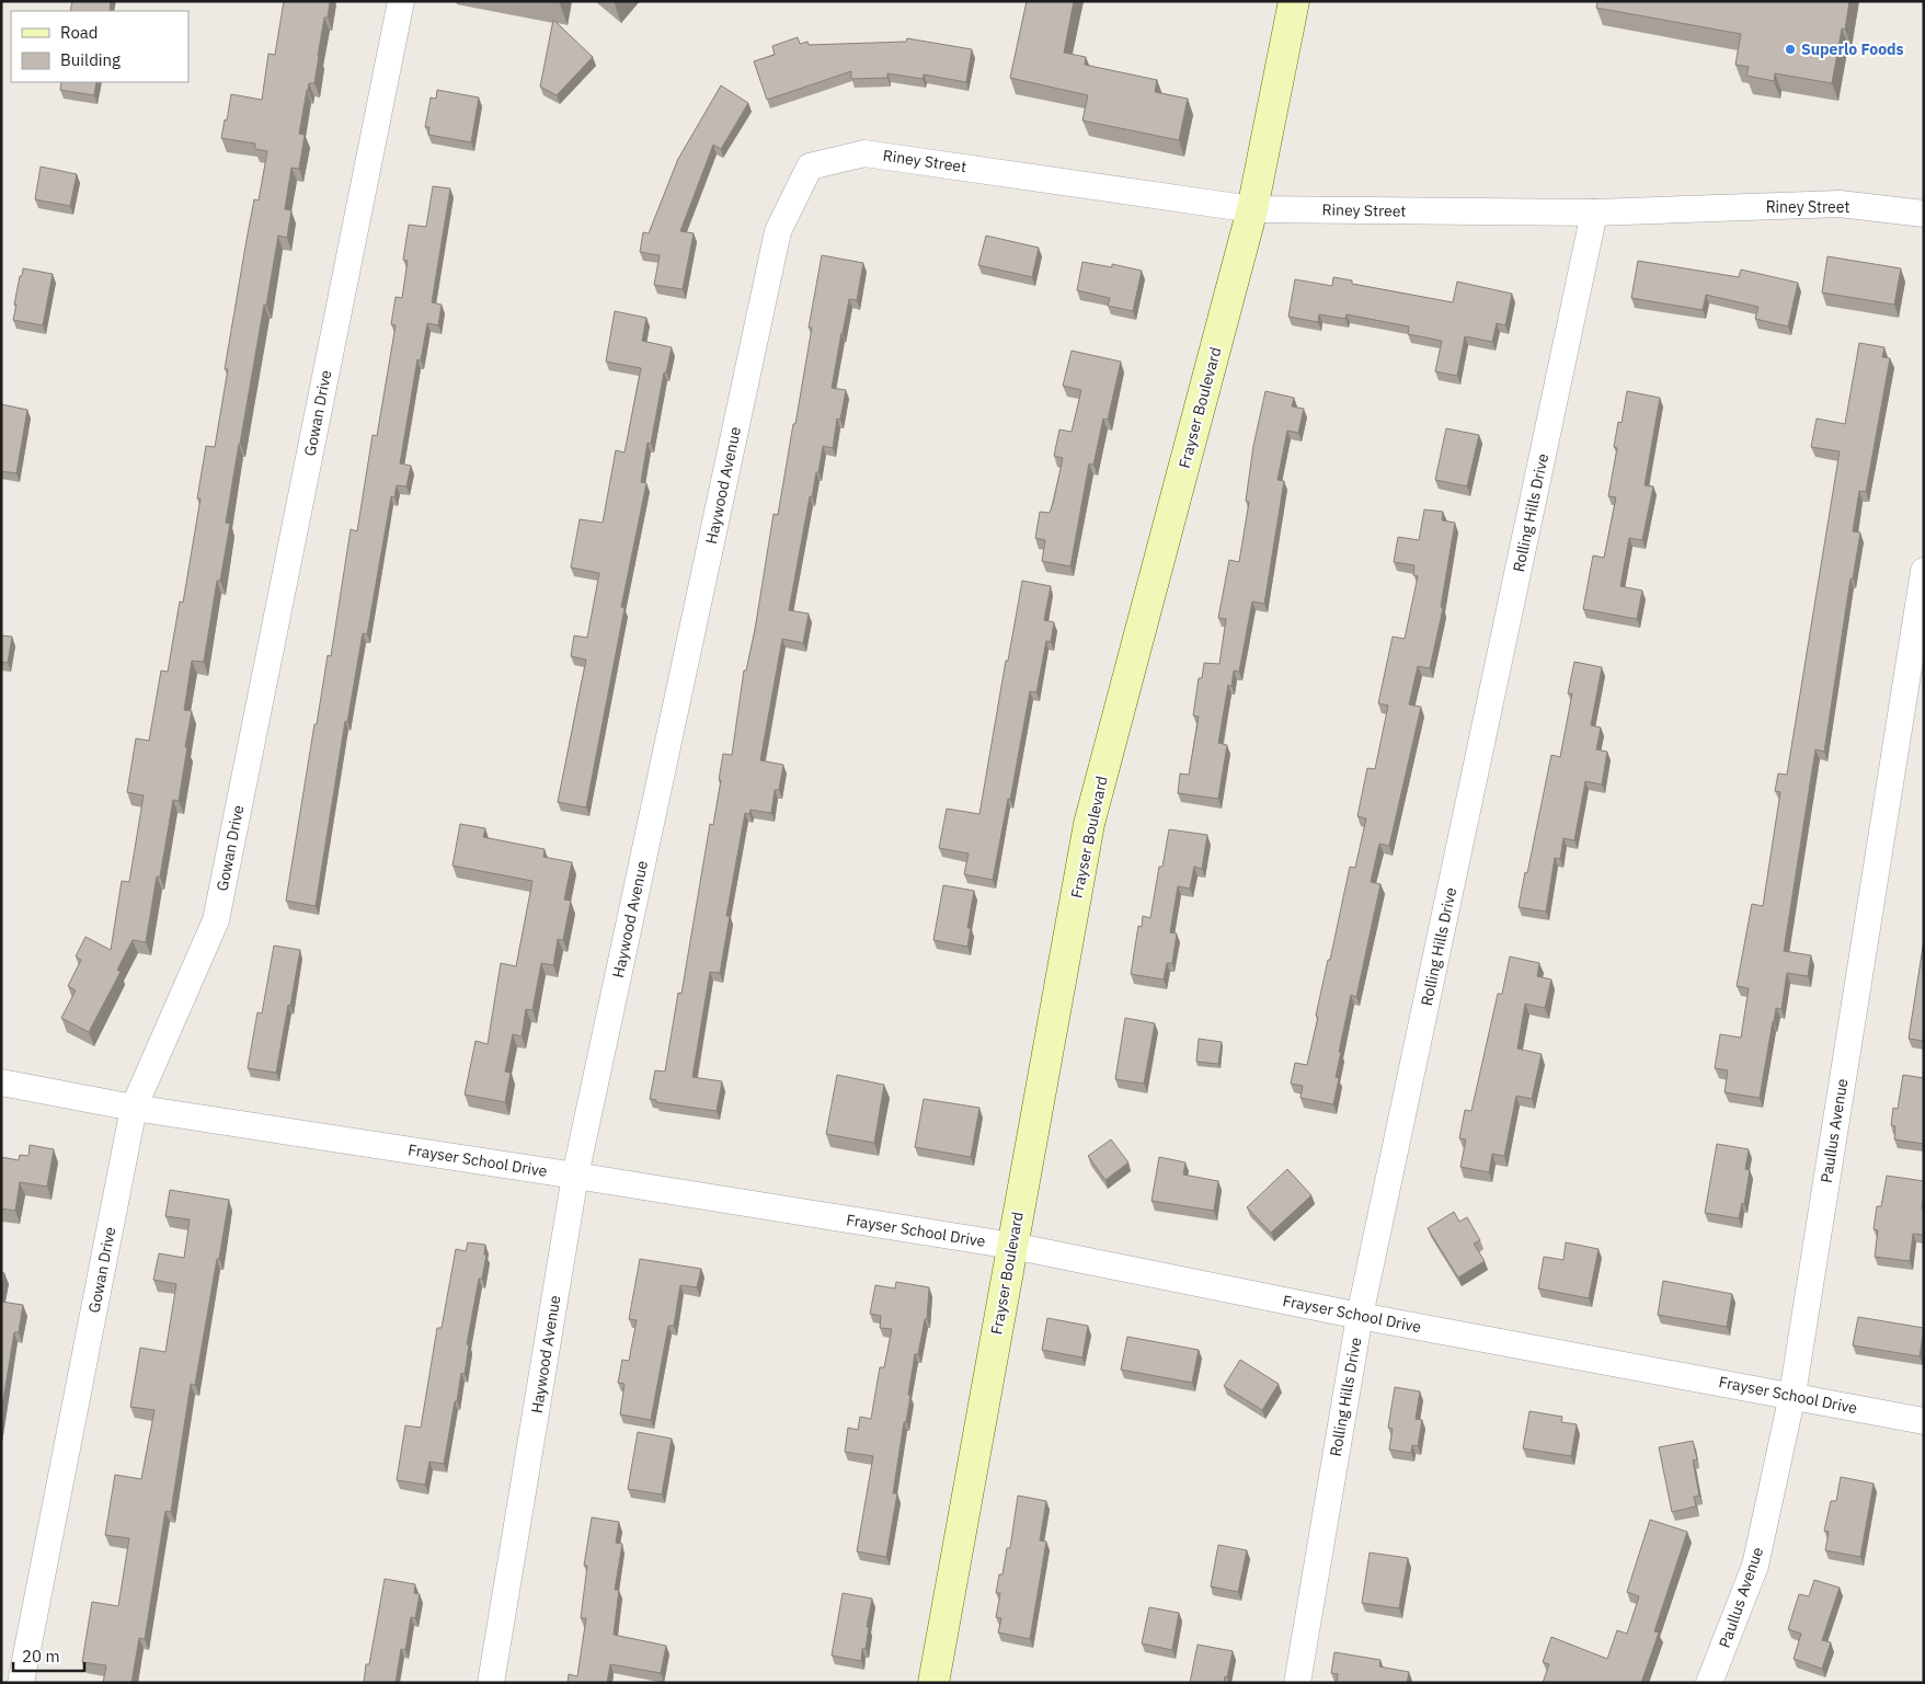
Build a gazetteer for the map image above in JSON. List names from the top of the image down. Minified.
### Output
{"streets":{"main road":["Frayser Boulevard"],"street":["Riney Street","Gowan Drive","Haywood Avenue","Rolling Hills Drive","Paullus Avenue","Frayser School Drive"]},"crossings":[["Riney Street","Frayser Boulevard"],["Riney Street","Haywood Avenue"],["Riney Street","Rolling Hills Drive"],["Frayser Boulevard","Frayser School Drive"],["Gowan Drive","Frayser School Drive"],["Haywood Avenue","Frayser School Drive"],["Rolling Hills Drive","Frayser School Drive"],["Paullus Avenue","Frayser School Drive"]],"places":["Superlo Foods"],"legend":["Road","Building"],"scale_bar":"20 m"}
